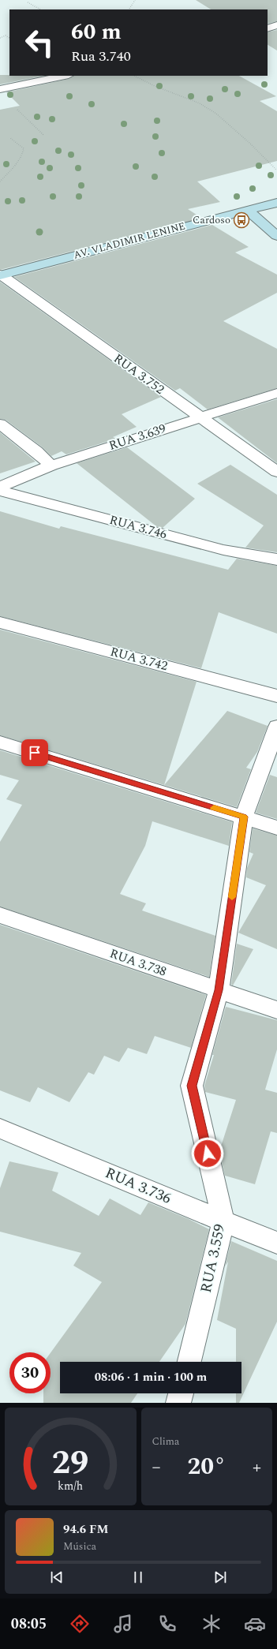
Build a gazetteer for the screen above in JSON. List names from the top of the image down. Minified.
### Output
{"streets":{"main road":["AV. VLADIMIR LENINE"],"street":["RUA 3.752","RUA 3.639","RUA 3.746","RUA 3.742","RUA 3.738","RUA 3.736","RUA 3.559"]},"crossings":[["AV. VLADIMIR LENINE","RUA 3.752"],["RUA 3.752","RUA 3.639"],["RUA 3.738","RUA 3.559"],["RUA 3.736","RUA 3.559"]],"places":{"bus stop":["Cardoso"]},"page":{"turn":["60 m","Rua 3.740"],"limit":"30","trip":"08:06 · 1 min · 100 m","tile":"Clima","heat":["−","20°","+"],"song":["94.6 FM","Música"],"tabs":"08:05","gauge":["29","km/h"]}}
